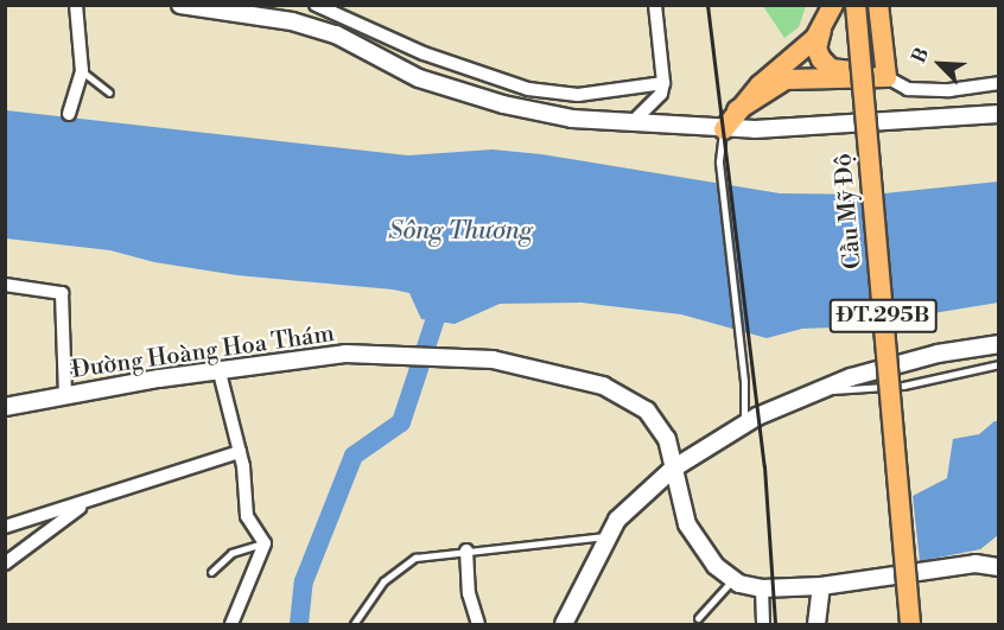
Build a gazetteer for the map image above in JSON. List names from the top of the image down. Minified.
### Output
{"streets":{"main road":["Cầu Mỹ Độ","ĐT.295B"],"street":["Đường Hoàng Hoa Thám"]},"water":["Sông Thương"],"north":"top left"}
